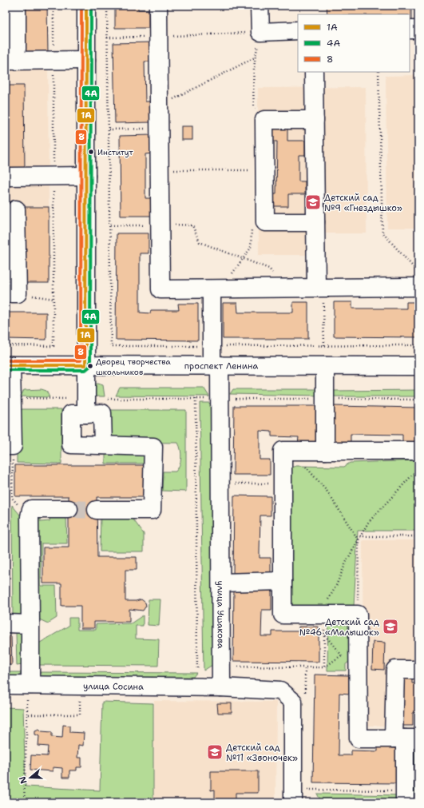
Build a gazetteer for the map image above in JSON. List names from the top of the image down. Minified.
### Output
{"streets":{"street":["проспект Ленина","улица Ушакова","улица Сосина"]},"crossings":[["проспект Ленина","улица Ушакова"],["улица Ушакова","улица Сосина"]],"places":{"other":["Институт","Дворец творчества школьников"],"school or university":["Детский сад №9 «Гнездышко»","Детский сад №46 «Малышок»","Детский сад №11 «Звоночек»"]},"lines":["transit line 1А","transit line 4А","transit line 8"],"legend":["1А","4А","8"],"north":"left"}
